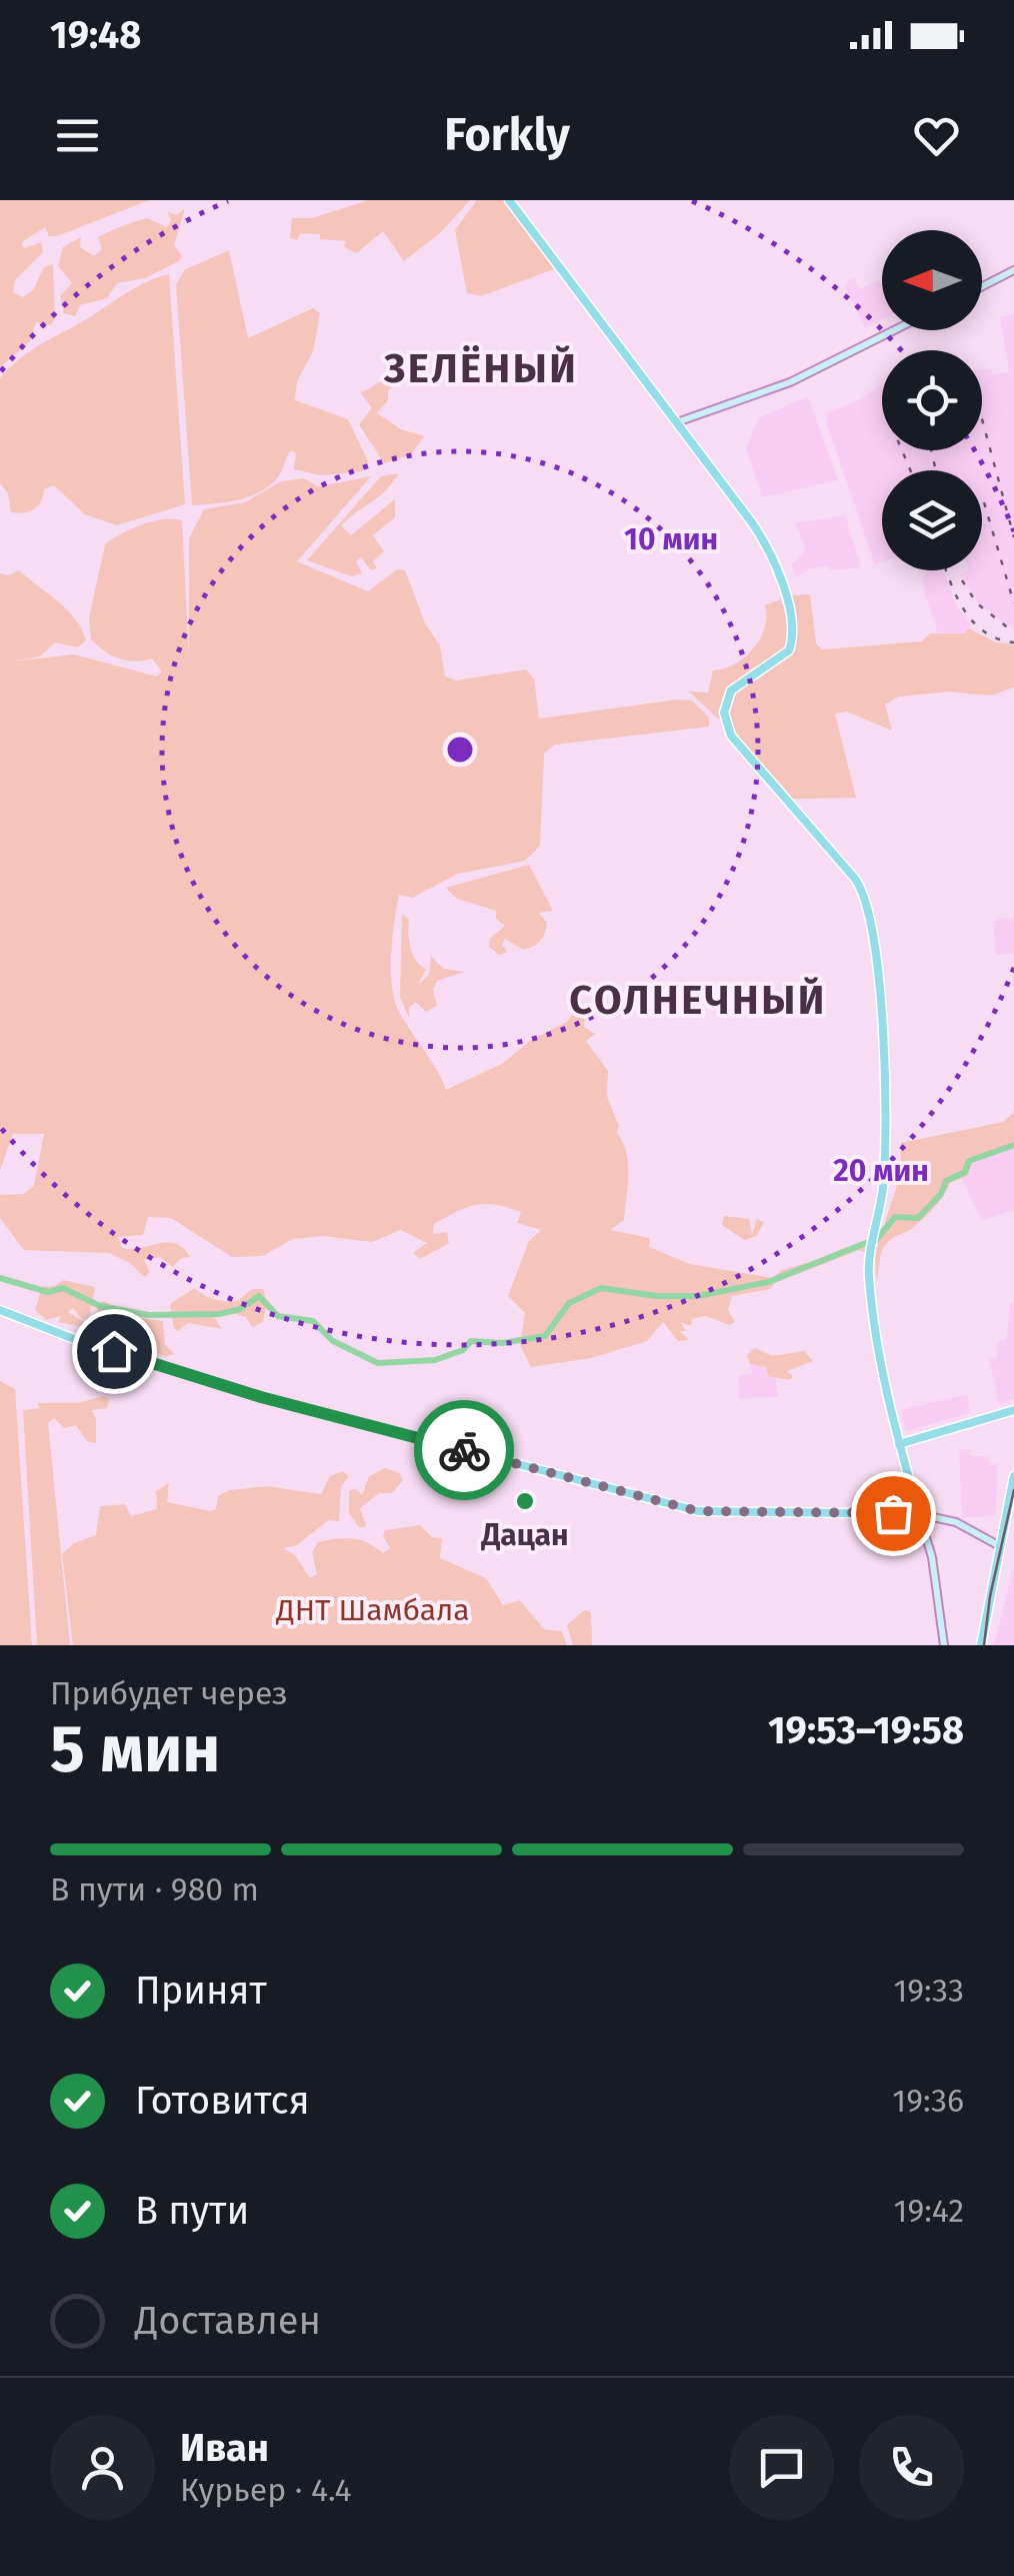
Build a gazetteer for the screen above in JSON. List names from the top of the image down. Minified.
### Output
{"districts":["ЗЕЛЁНЫЙ","СОЛНЕЧНЫЙ"],"parks":["ДНТ Шамбала"],"places":["Дацан"],"north":"left","page":{"status":"19:48","header":"Forkly","heading":["5 мин","Прибудет через","19:53–19:58"],"panel":["Иван","Курьер · 4.4"],"bar":"В пути · 980 m","list":[["Принят","19:33"],["Готовится","19:36"],["В пути","19:42"],"Доставлен"]},"rings":["10 мин","20 мин"]}
